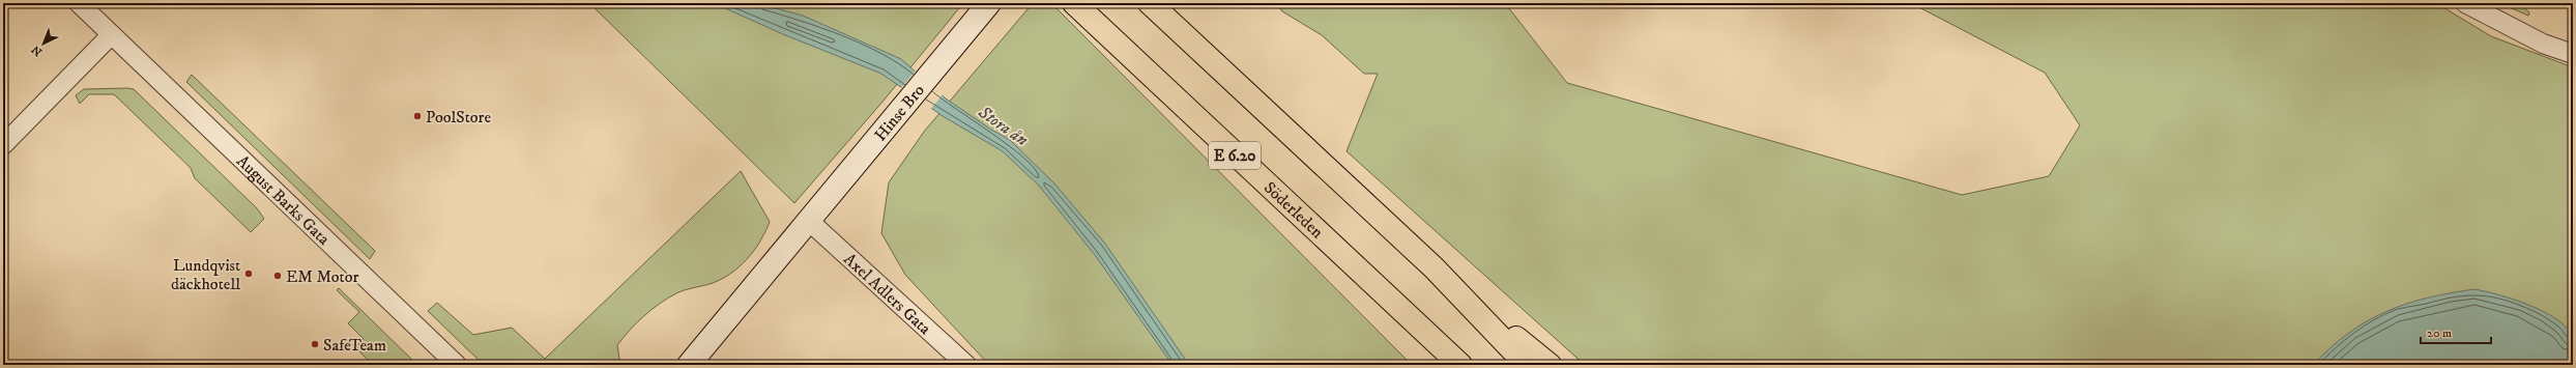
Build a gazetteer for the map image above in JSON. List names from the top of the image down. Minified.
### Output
{"streets":{"highway":["E 6.20","Söderleden"],"street":["Hinse Bro","August Barks Gata","Axel Adlers Gata"]},"crossings":[["Hinse Bro","Axel Adlers Gata"]],"water":["Stora ån"],"places":["PoolStore","Lundqvist däckhotell","EM Motor","SafeTeam"],"scale_bar":"20 m","north":"bottom left"}
